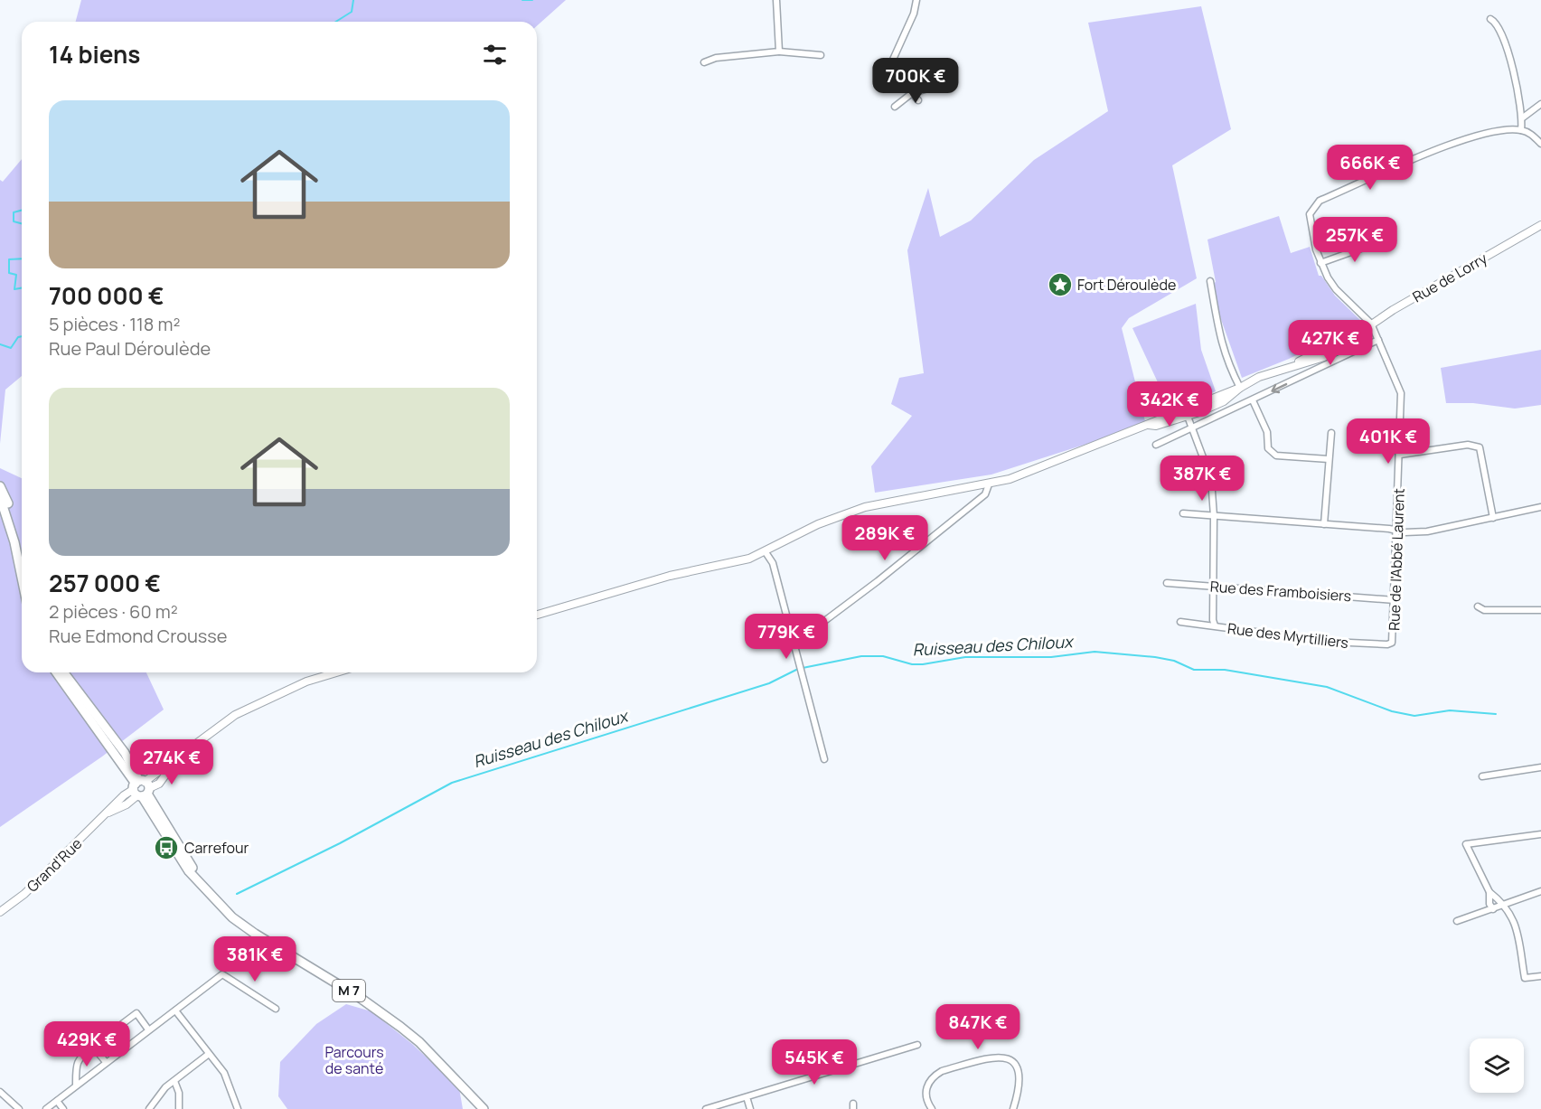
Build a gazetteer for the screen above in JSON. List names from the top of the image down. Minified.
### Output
{"streets":{"main road":["M 7"],"street":["Rue de Lorry","Rue de l'Abbé Laurent","Rue des Framboisiers","Rue des Myrtilliers","Grand'Rue"]},"crossings":[["Rue de Lorry","Rue de l'Abbé Laurent"],["Rue de l'Abbé Laurent","Rue des Framboisiers"],["Rue de l'Abbé Laurent","Rue des Myrtilliers"],["Grand'Rue","M 7"]],"water":["Ruisseau des Chiloux"],"parks":["Parcours de santé"],"places":{"place":["Fort Déroulède"],"bus stop":["Carrefour"]},"page":{"heading":"14 biens","price":["700K €","666K €","257K €","427K €","342K €","401K €","387K €","289K €","779K €","274K €","381K €","847K €","429K €","545K €"],"list":[{"name":"700 000 €","note":"5 pièces · 118 m² · Rue Paul Déroulède"},{"name":"257 000 €","note":"2 pièces · 60 m² · Rue Edmond Crousse"}]}}
